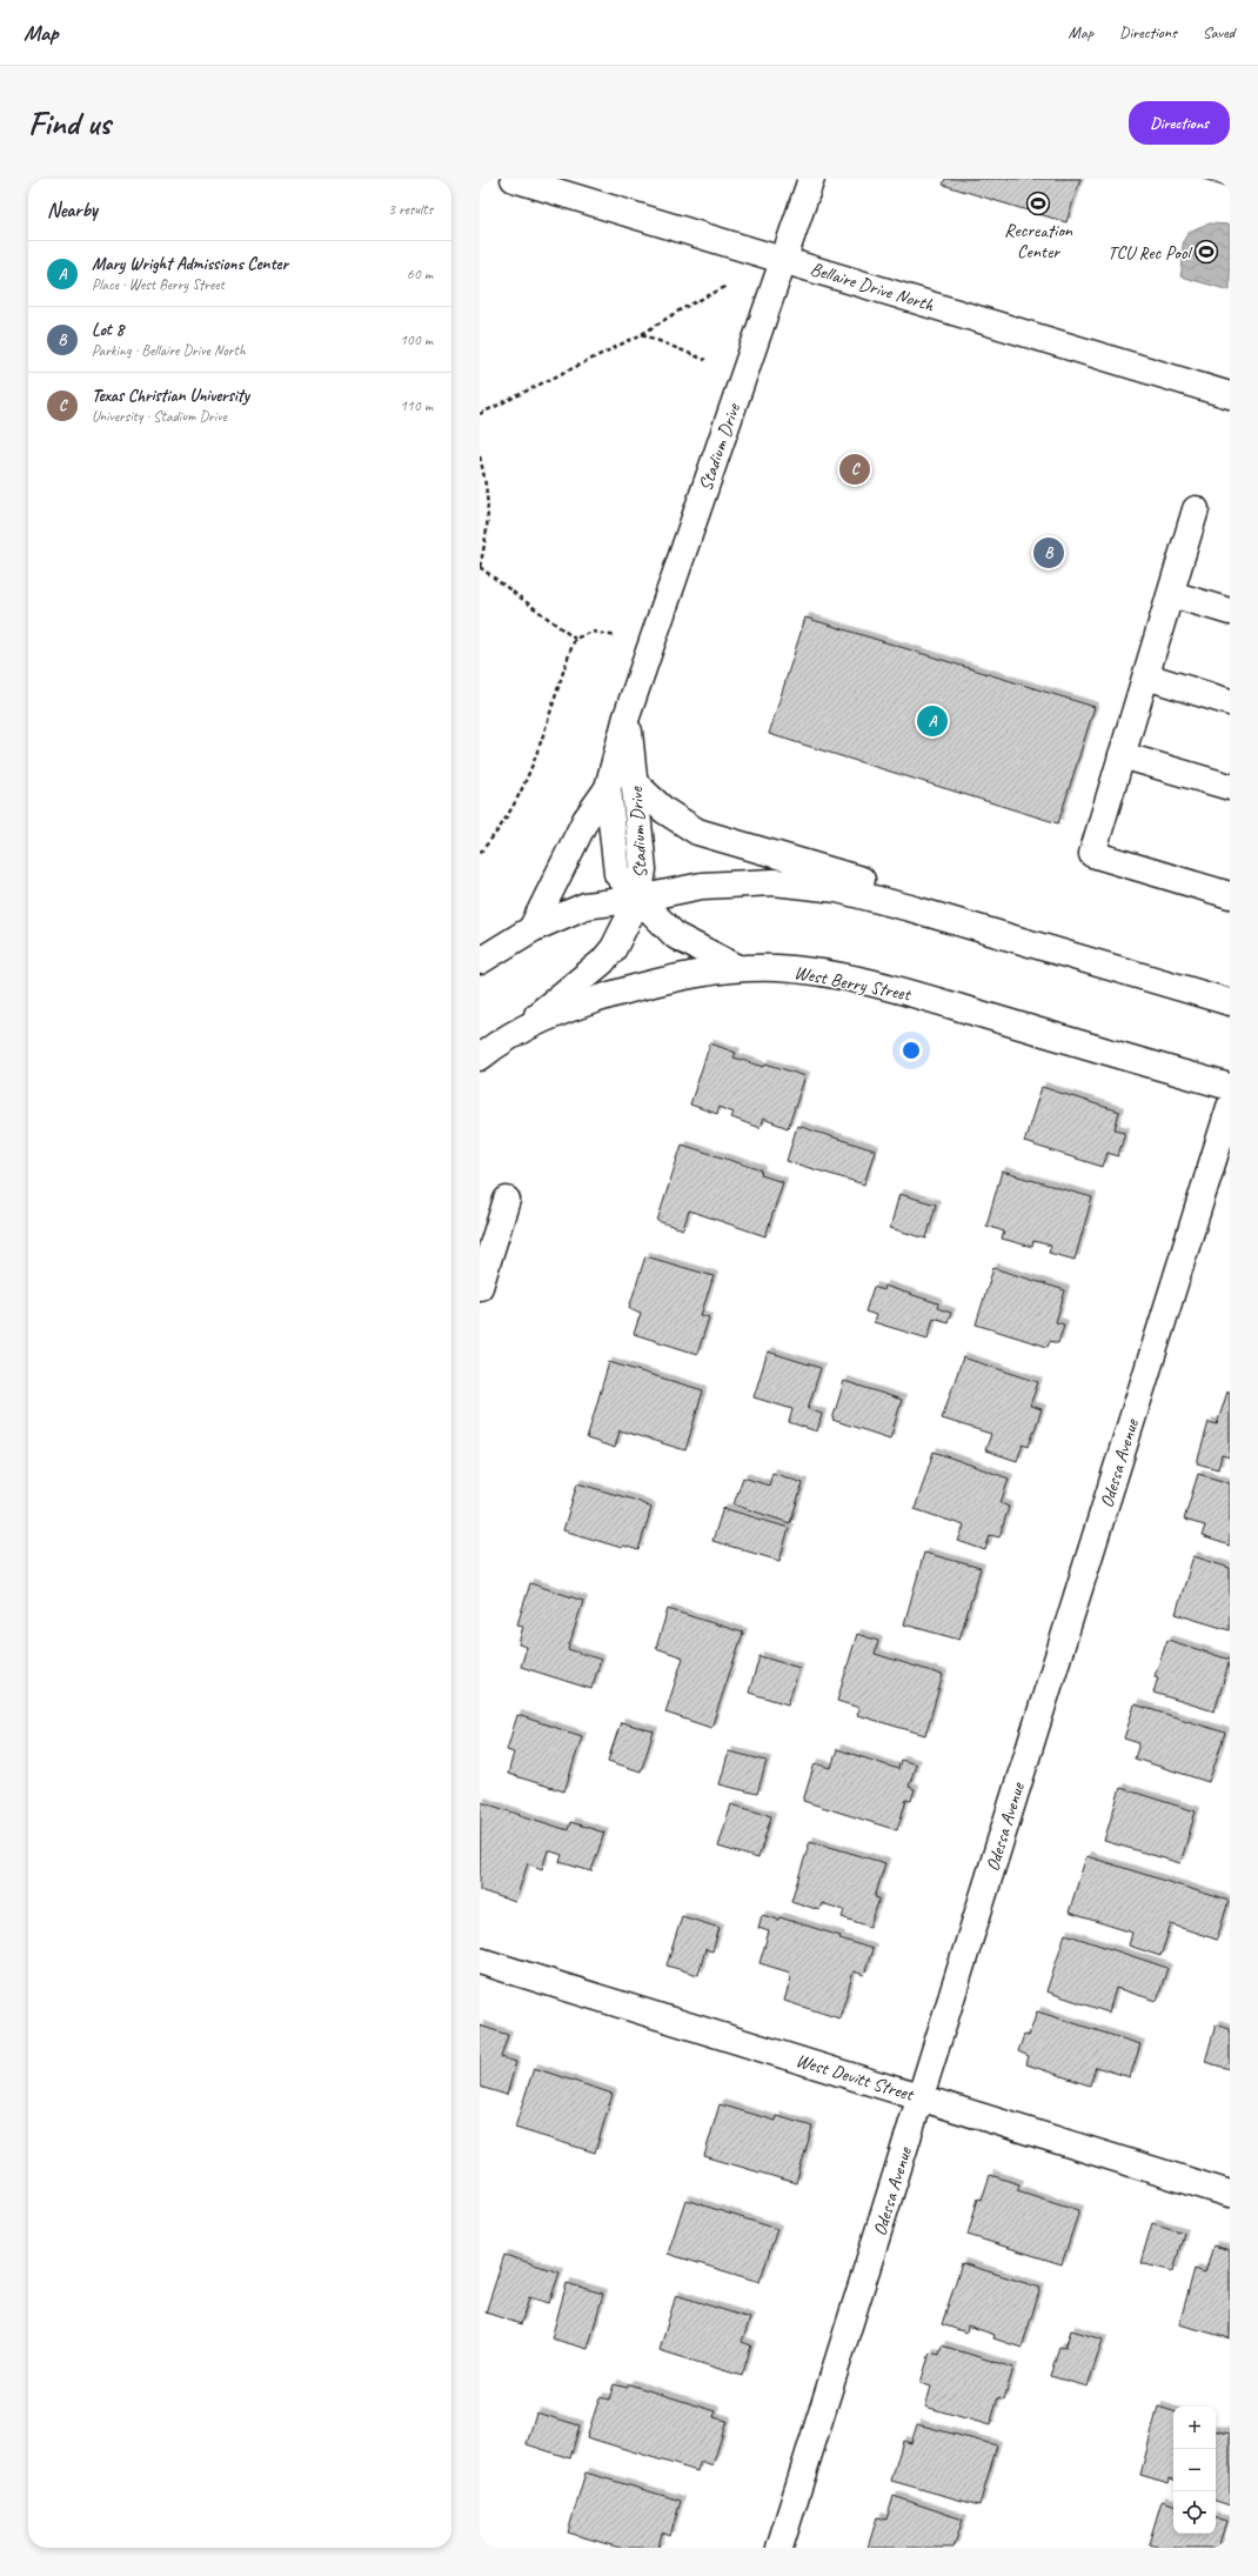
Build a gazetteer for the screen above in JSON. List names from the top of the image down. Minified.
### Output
{"streets":{"street":["Bellaire Drive North","Stadium Drive","West Berry Street","Odessa Avenue","West Devitt Street"]},"crossings":[["Bellaire Drive North","Stadium Drive"],["Odessa Avenue","West Devitt Street"]],"places":{"sports":["Recreation Center","TCU Rec Pool"]},"page":{"header":"Map","nav":["Map","Directions","Saved"],"buttons":"Directions","title":"Find us","heading":["Nearby","3 results"],"list":[{"mark":"A","name":"Mary Wright Admissions Center","note":"Place · West Berry Street","value":"60 m"},{"mark":"B","name":"Lot 8","note":"Parking · Bellaire Drive North","value":"100 m"},{"mark":"C","name":"Texas Christian University","note":"University · Stadium Drive","value":"110 m"}],"pins":["C","B","A"],"map_buttons":["+","−"]}}
